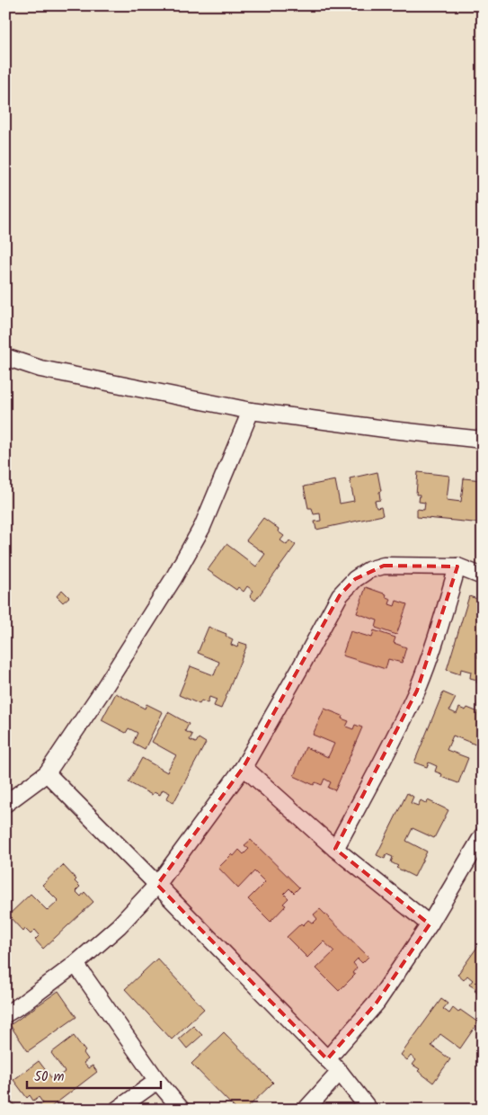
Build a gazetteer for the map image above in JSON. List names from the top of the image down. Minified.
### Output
{"scale_bar":"50 m"}
